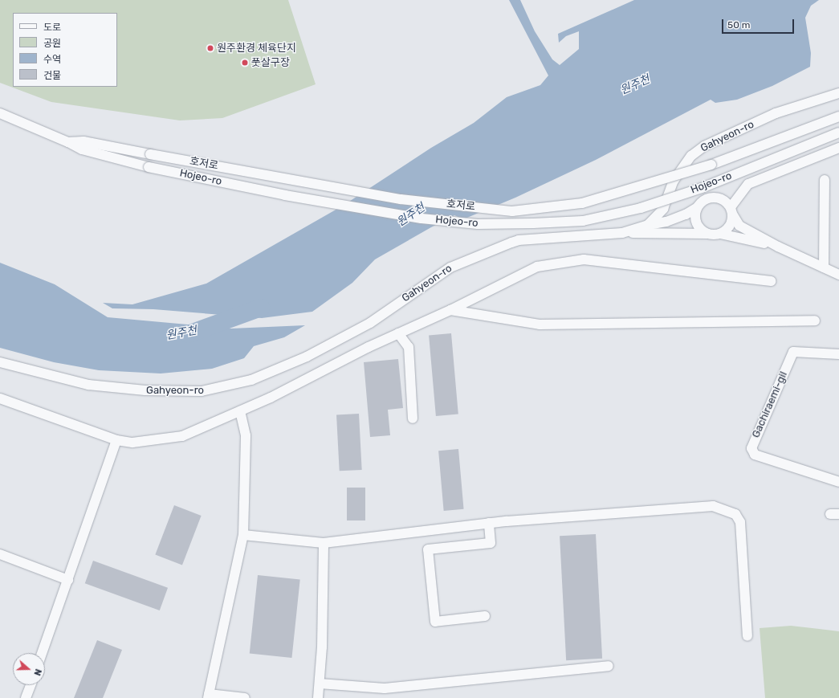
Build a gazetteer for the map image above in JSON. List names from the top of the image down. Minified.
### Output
{"streets":{"street":["Gahyeon-ro","호저로","Hojeo-ro","Gachiraemi-gil"]},"crossings":[["호저로","Hojeo-ro"]],"water":["원주천"],"places":["원주환경 체육단지","풋살구장"],"legend":["도로","공원","수역","건물"],"scale_bar":"50 m","north":"right"}
